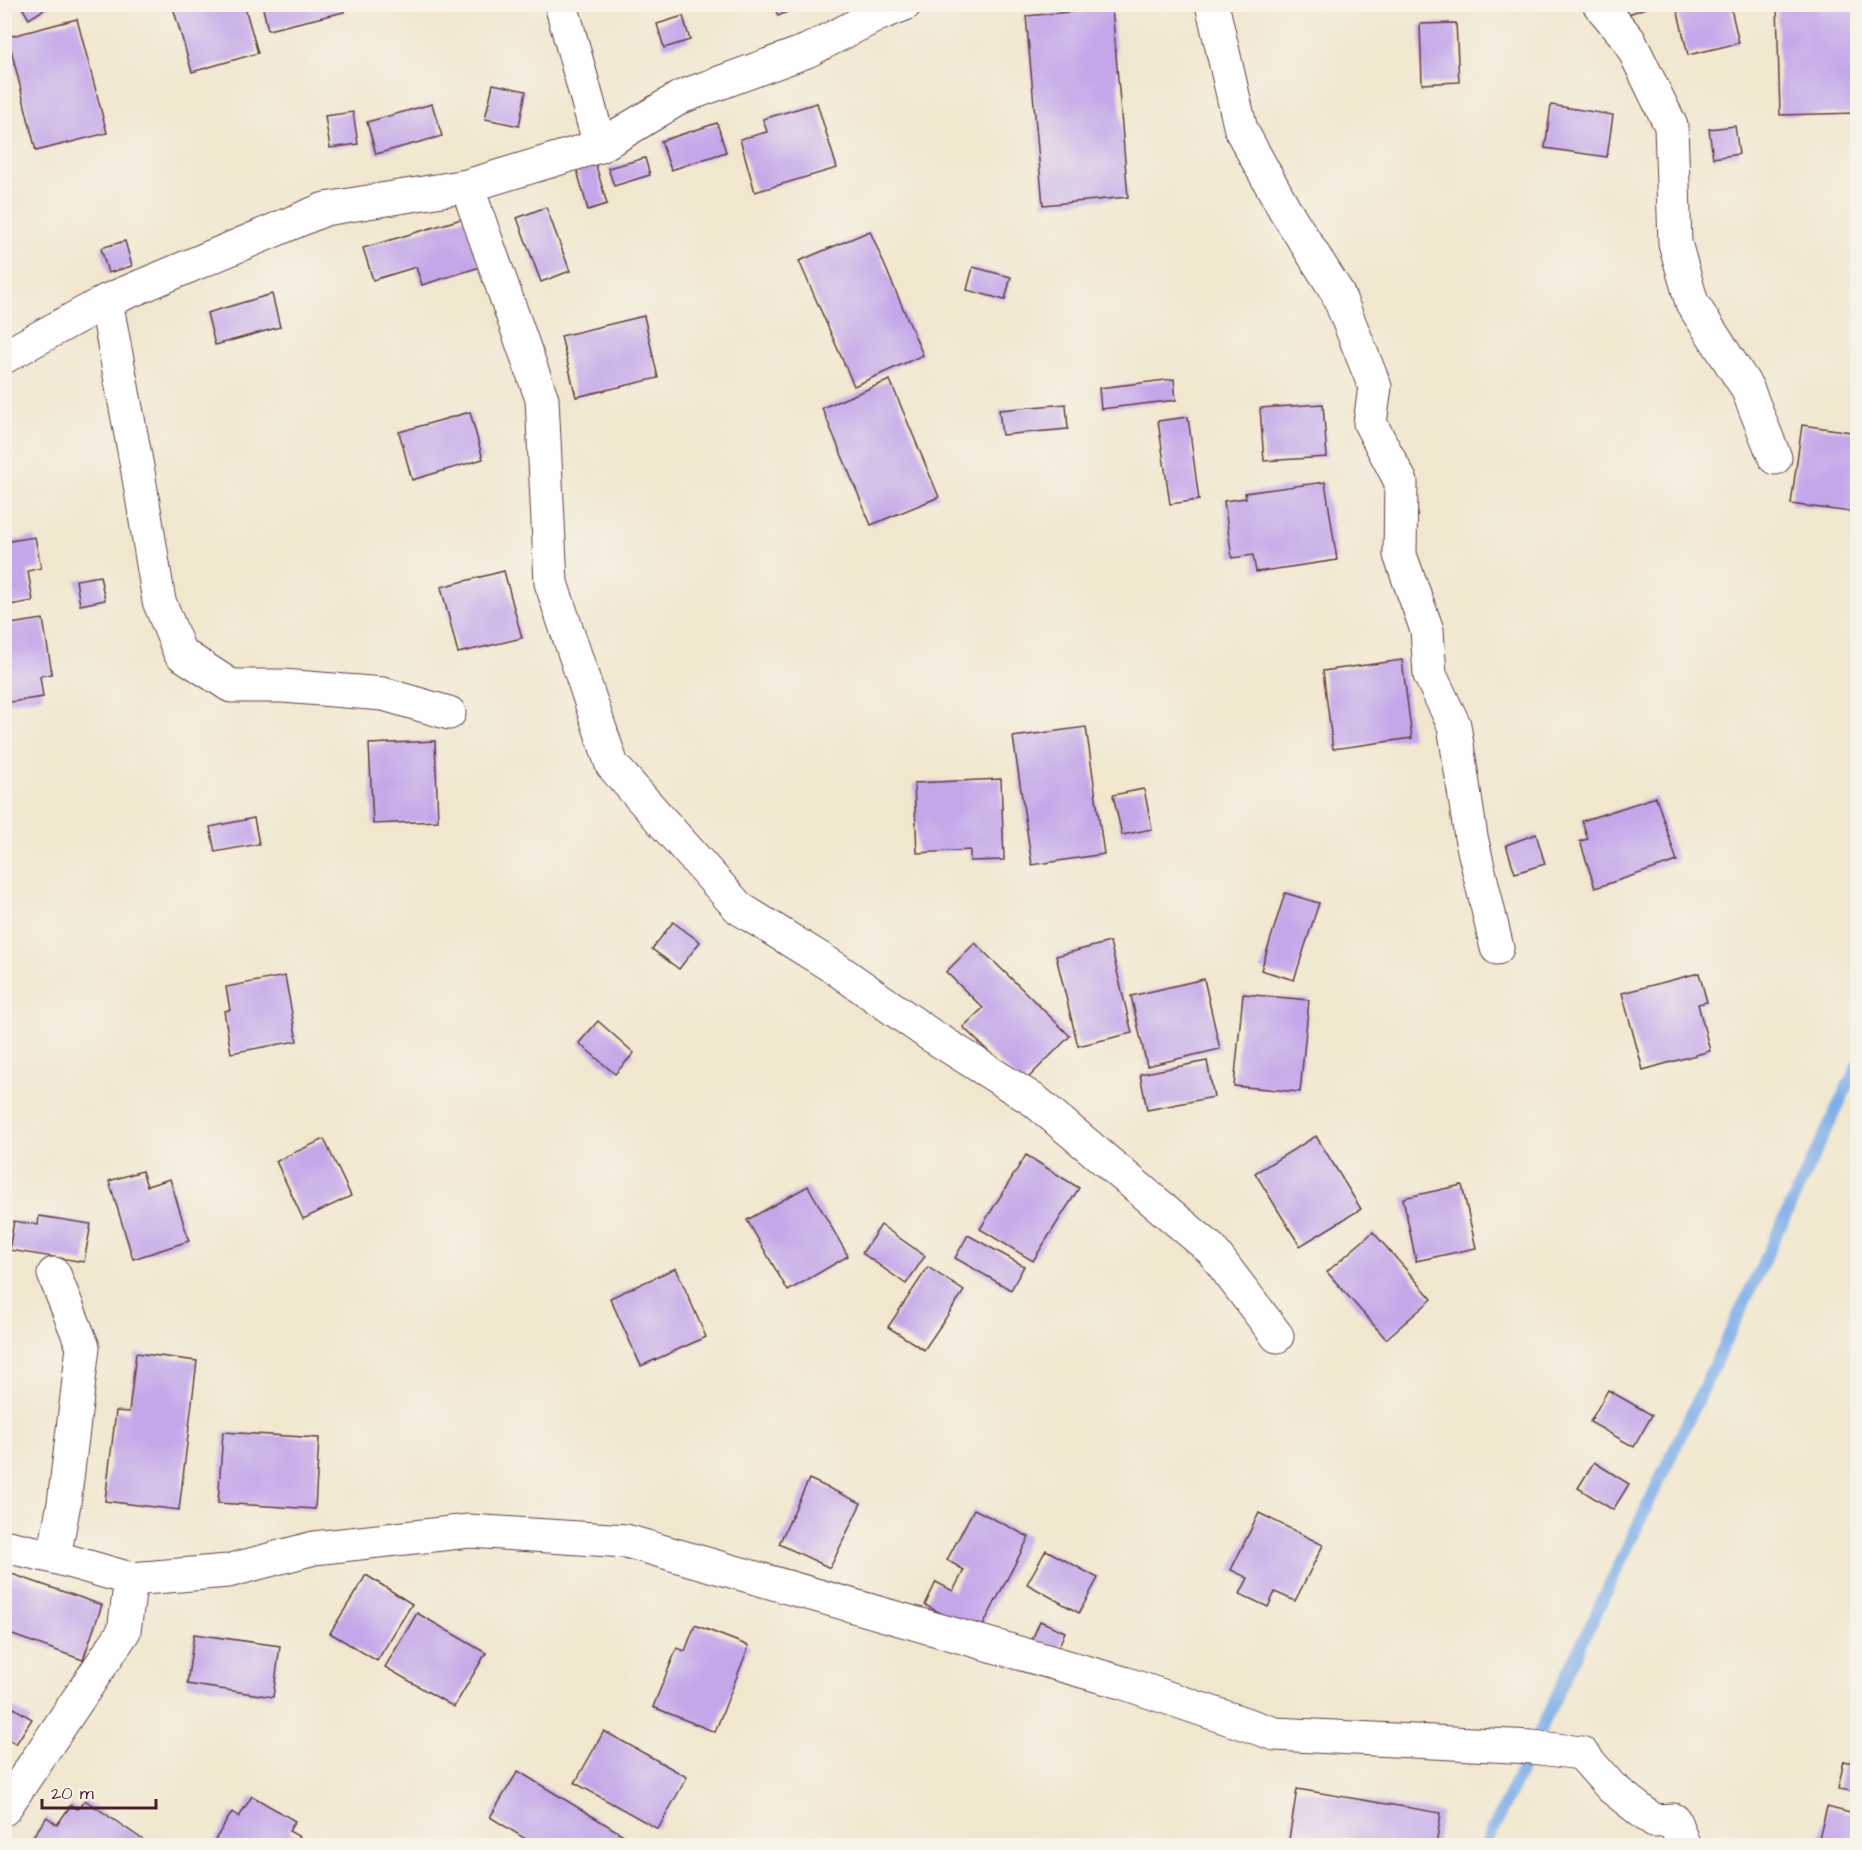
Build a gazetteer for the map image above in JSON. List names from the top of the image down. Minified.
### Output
{"scale_bar":"20 m"}
